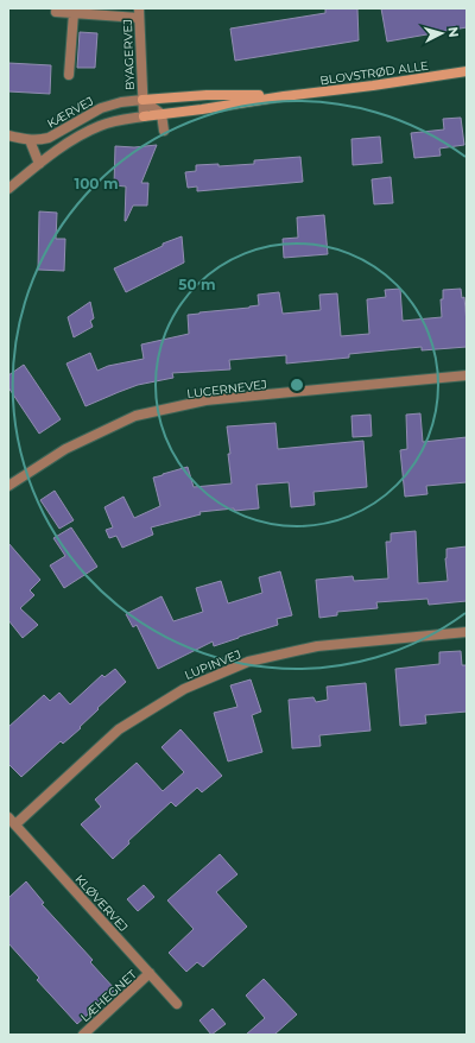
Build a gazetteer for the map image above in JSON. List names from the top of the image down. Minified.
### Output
{"streets":{"street":["BYAGERVEJ","BLOVSTRØD ALLE","KÆRVEJ","LUCERNEVEJ","LUPINVEJ","KLØVERVEJ","LÆHEGNET"]},"crossings":[["BYAGERVEJ","BLOVSTRØD ALLE"],["BYAGERVEJ","KÆRVEJ"],["BLOVSTRØD ALLE","KÆRVEJ"],["LUPINVEJ","KLØVERVEJ"],["KLØVERVEJ","LÆHEGNET"]],"north":"right","rings":["100 m","50 m"]}
